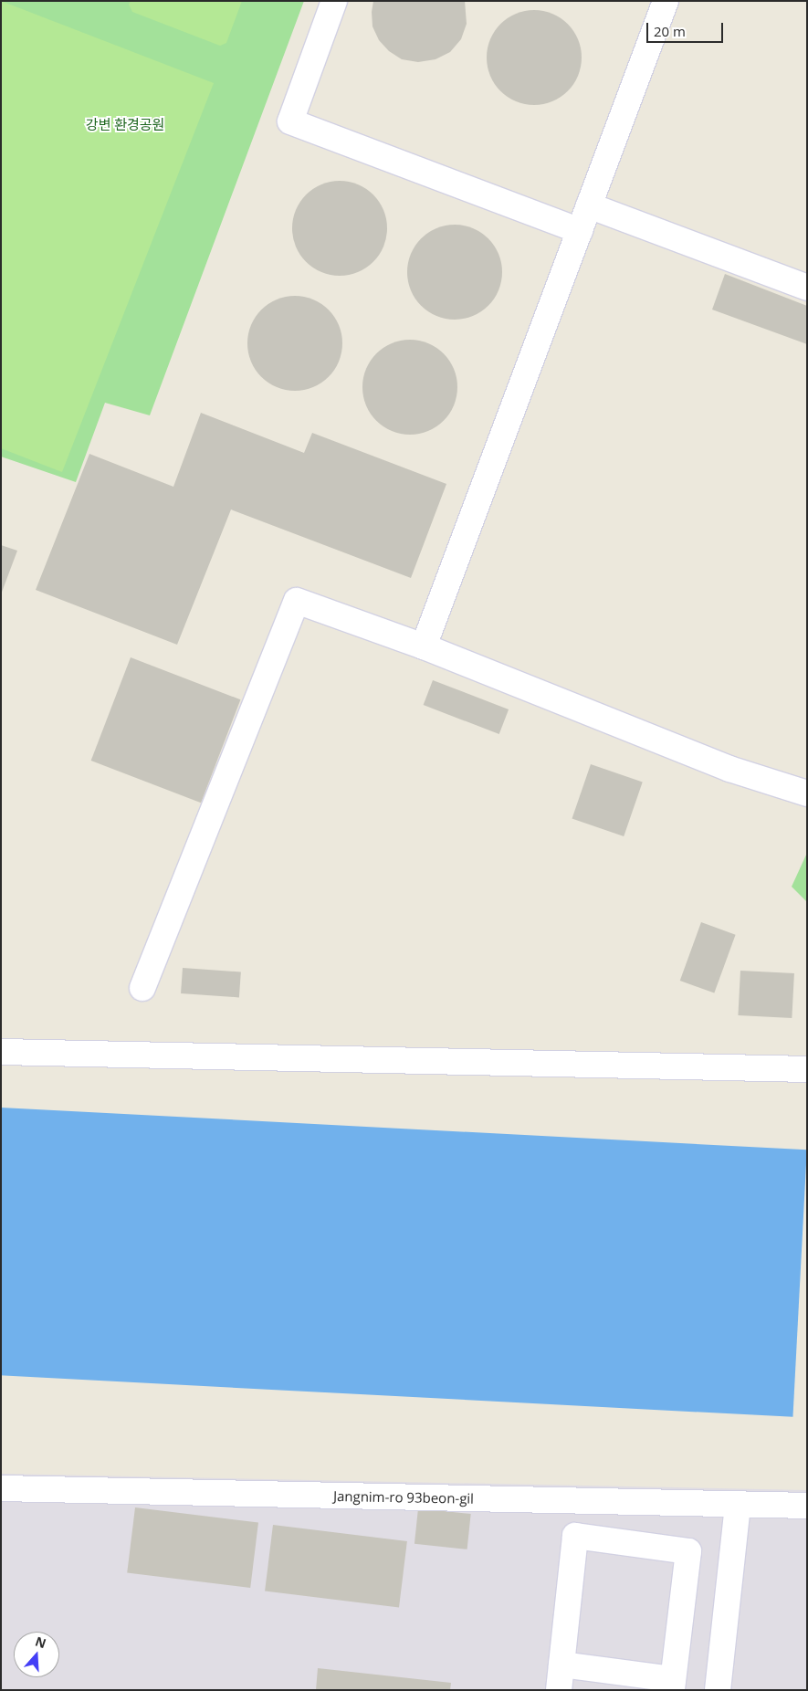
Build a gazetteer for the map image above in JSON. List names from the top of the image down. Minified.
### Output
{"streets":{"street":["Jangnim-ro 93beon-gil"]},"parks":["강변 환경공원"],"scale_bar":"20 m","north":"top"}
